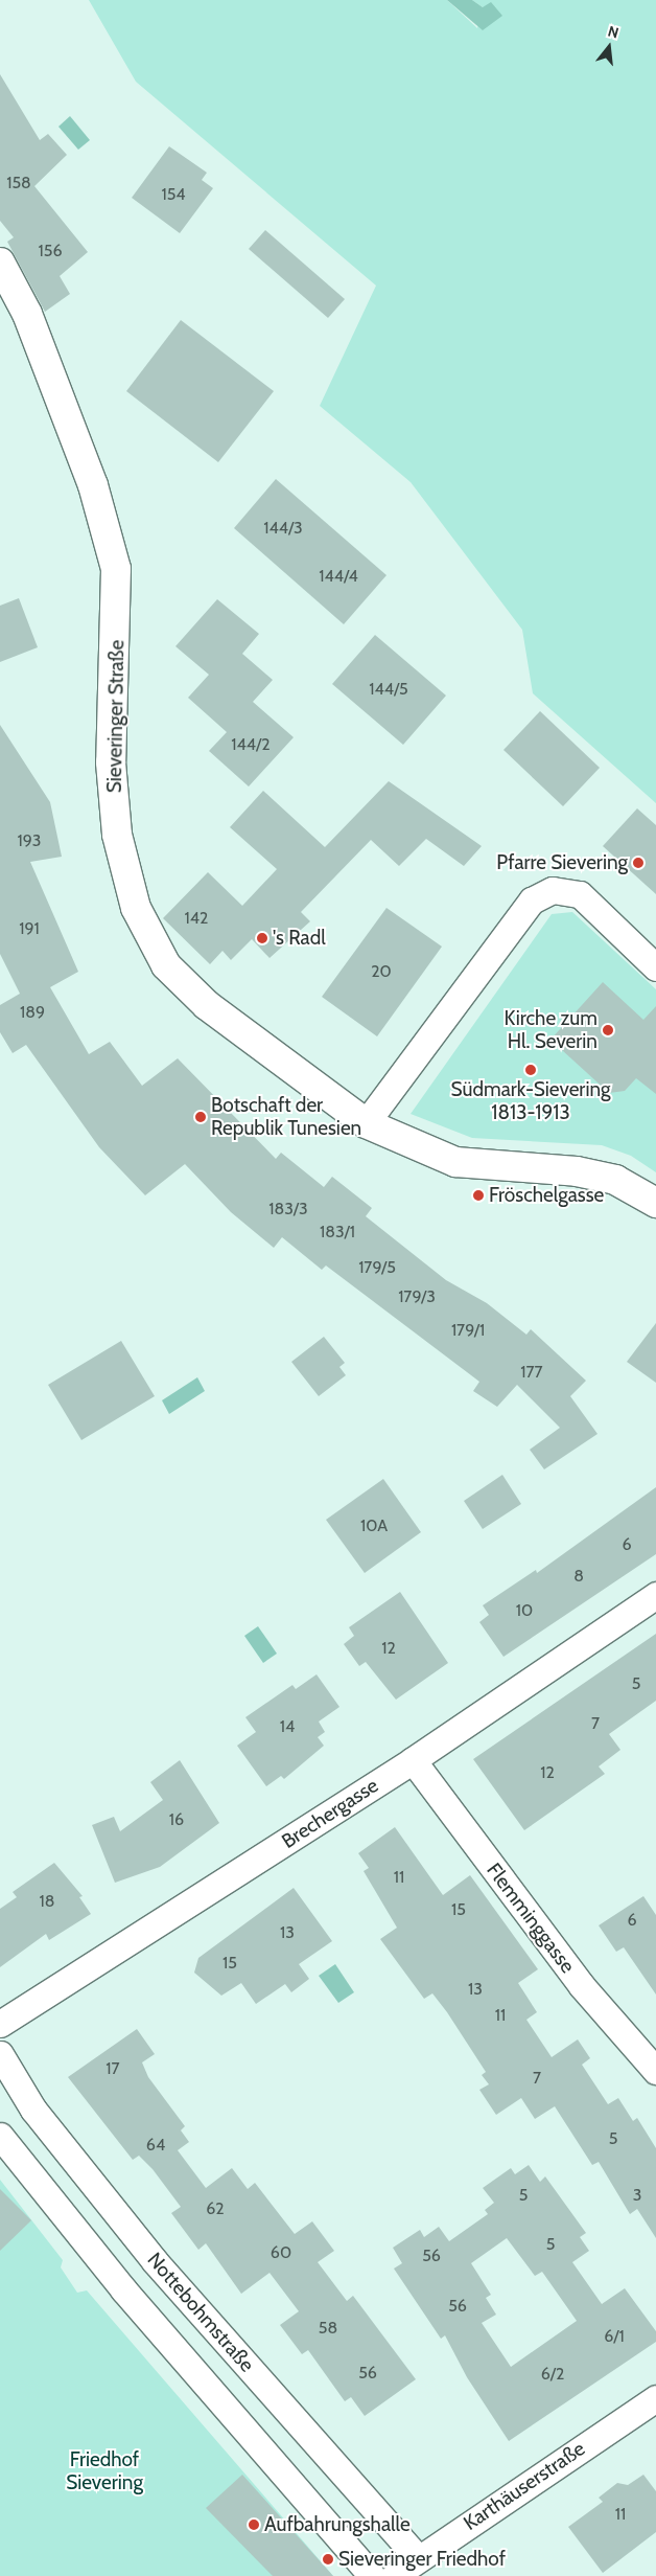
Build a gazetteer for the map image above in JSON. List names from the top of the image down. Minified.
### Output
{"streets":{"main road":["Sieveringer Straße"],"street":["Brechergasse","Flemminggasse","Nottebohmstraße","Karthäuserstraße"]},"crossings":[["Brechergasse","Flemminggasse"],["Nottebohmstraße","Karthäuserstraße"]],"parks":["Friedhof Sievering"],"places":["Pfarre Sievering","'s Radl","Kirche zum Hl. Severin","Südmark-Sievering 1813-1913","Botschaft der Republik Tunesien","Fröschelgasse","Aufbahrungshalle","Sieveringer Friedhof"],"house_numbers":["158","154","156","144/3","144/4","144/5","144/2","193","142","191","20","189","183/3","183/1","179/5","179/3","179/1","177","10A","6","8","10","12","5","7","14","12","16","11","18","15","6","13","15","13","11","17","7","5","64","5","3","62","5","60","56","56","58","6/1","56","6/2","11"],"north":"top"}
